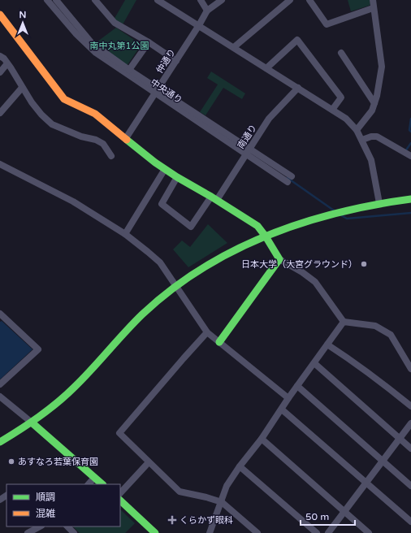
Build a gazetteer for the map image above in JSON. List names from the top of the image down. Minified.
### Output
{"streets":{"street":["仲通り","中央通り","南通り"]},"crossings":[["仲通り","中央通り"],["中央通り","南通り"]],"parks":["南中丸第1公園"],"places":{"other":["日本大学（大宮グラウンド）","あすなろ若葉保育園"],"health":["くらかず眼科"]},"legend":["順調","混雑"],"scale_bar":"50 m","north":"top"}
